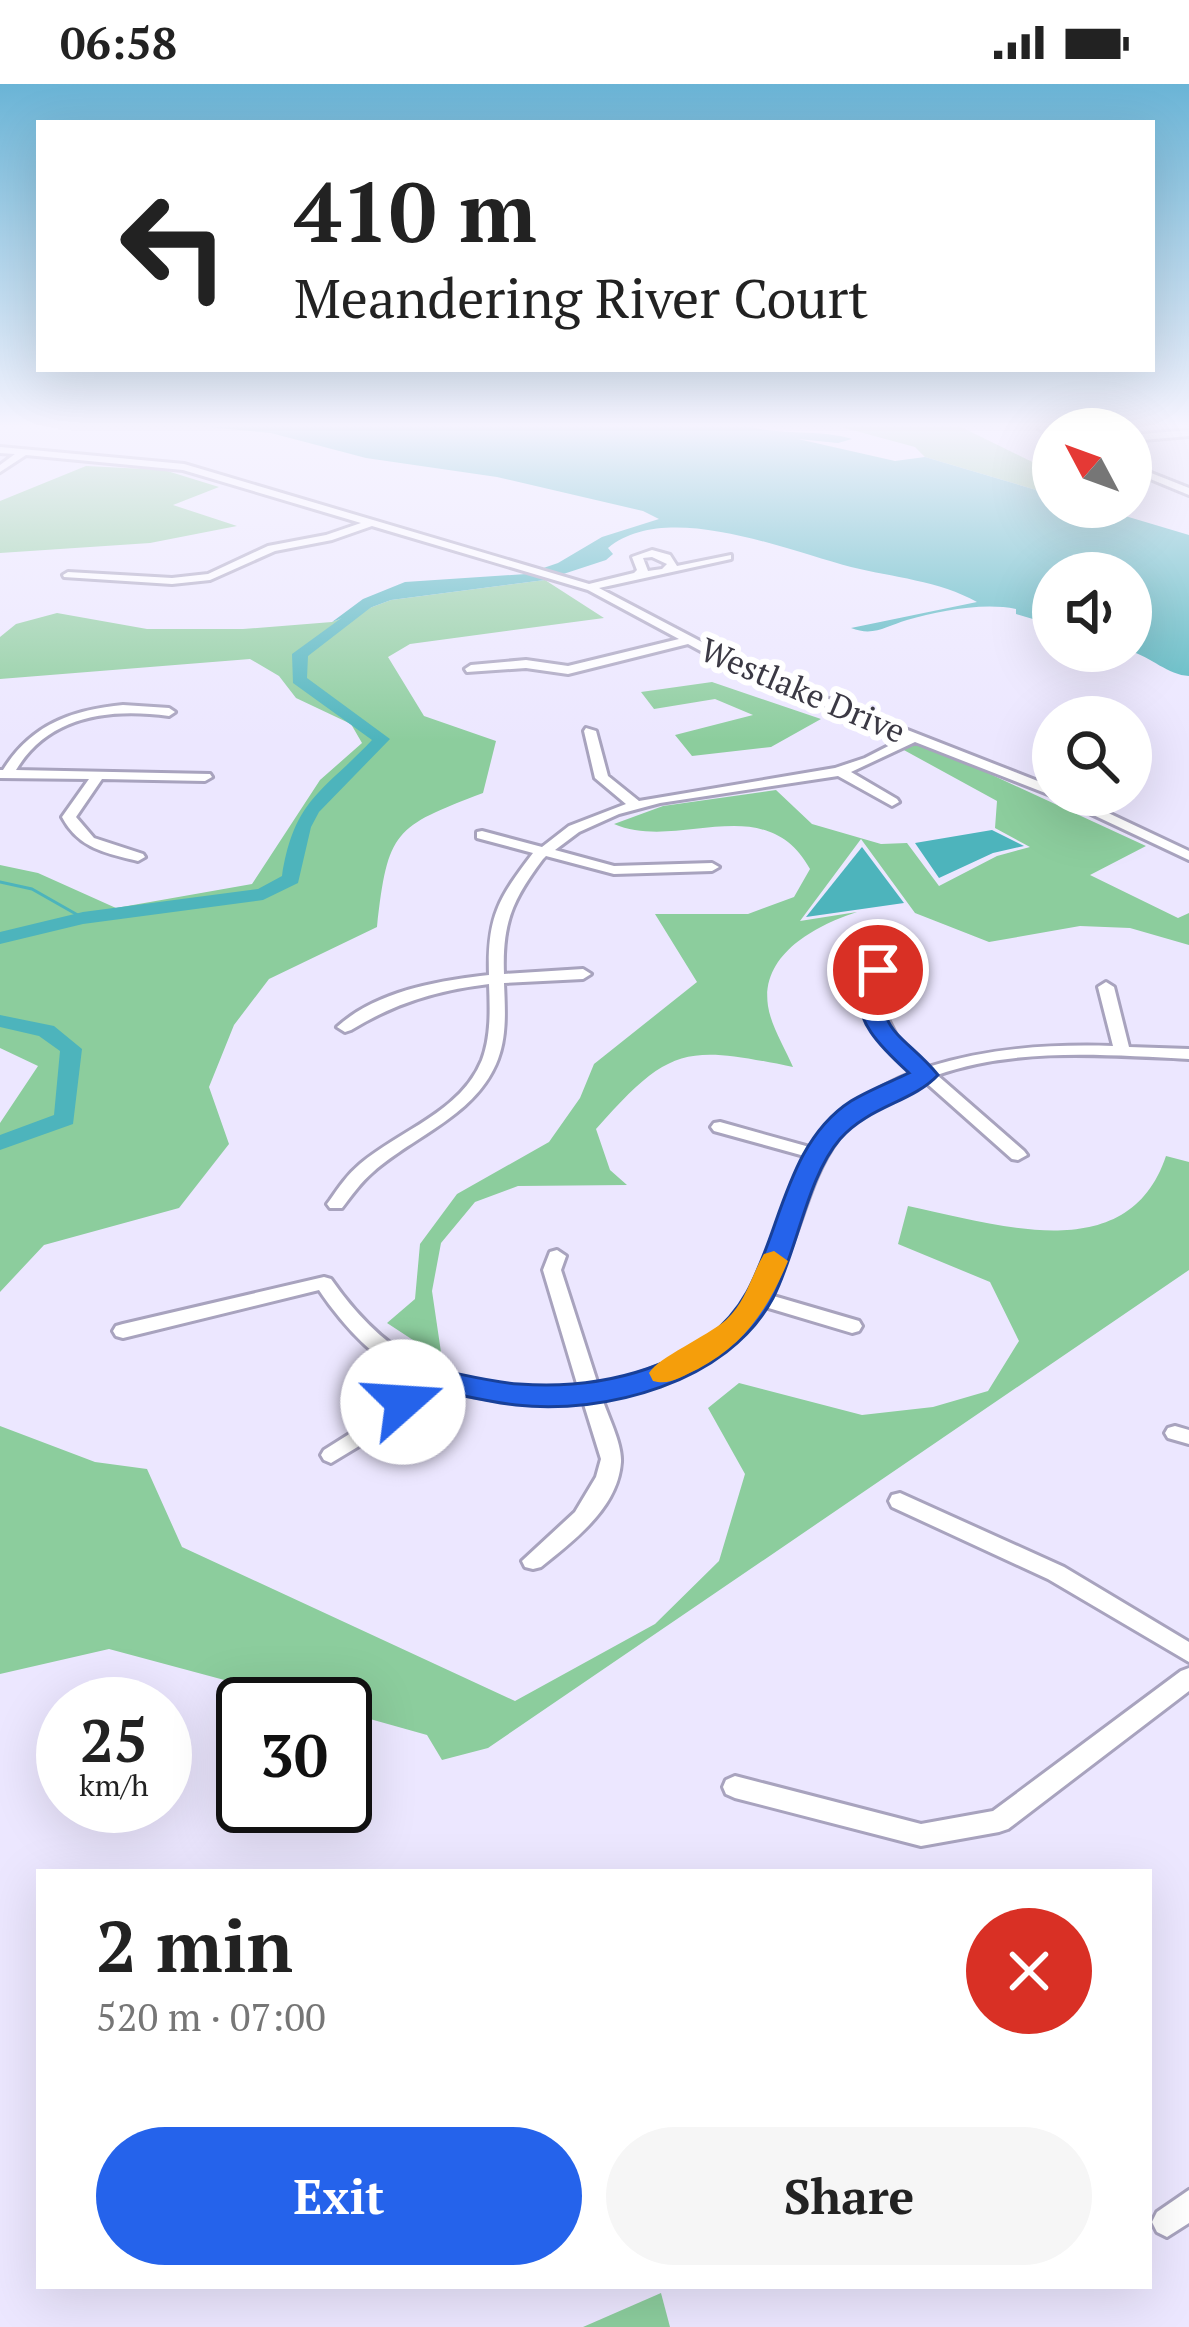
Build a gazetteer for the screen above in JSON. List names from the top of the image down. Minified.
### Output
{"streets":{"street":["Westlake Drive"]},"north":"top left","page":{"status":"06:58","turn":["410 m","Meandering River Court"],"speed":"25 km/h","limit":"30","heading":["2 min","520 m · 07:00"],"buttons":["Exit","Share"]}}
